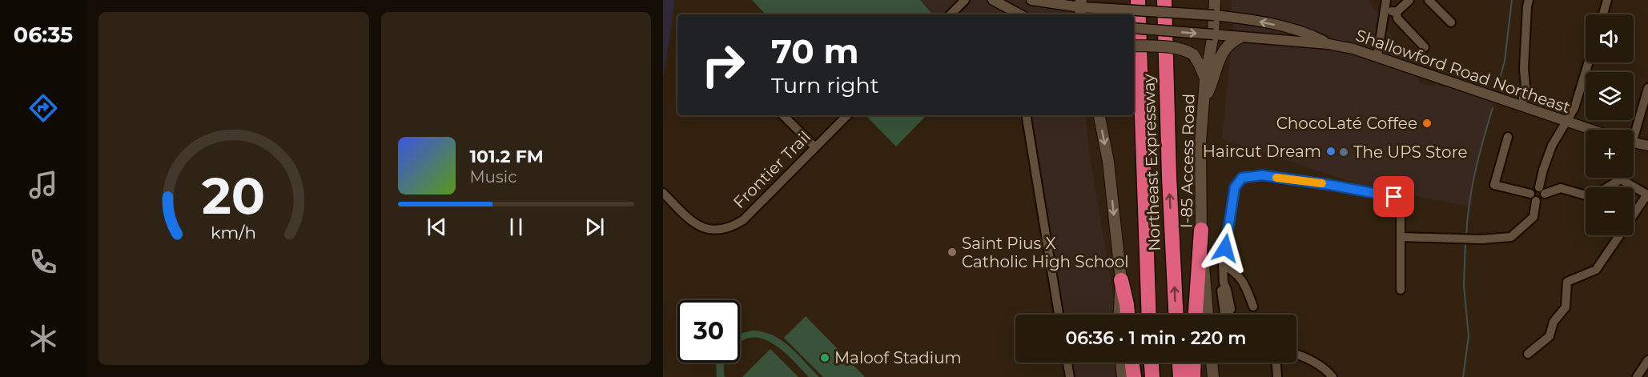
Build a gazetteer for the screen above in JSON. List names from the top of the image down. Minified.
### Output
{"streets":{"highway":["Northeast Expressway"],"main road":["I-85 Access Road"],"street":["Shallowford Road Northeast","Frontier Trail"]},"crossings":[["Shallowford Road Northeast","I-85 Access Road"]],"places":["ChocoLaté Coffee","Haircut Dream","The UPS Store","Saint Pius X Catholic High School","Maloof Stadium"],"page":{"tabs":"06:35","map_buttons":["+","−"],"turn":["70 m","Turn right"],"song":["101.2 FM","Music"],"limit":"30","trip":"06:36 · 1 min · 220 m","gauge":["20","km/h"]}}
